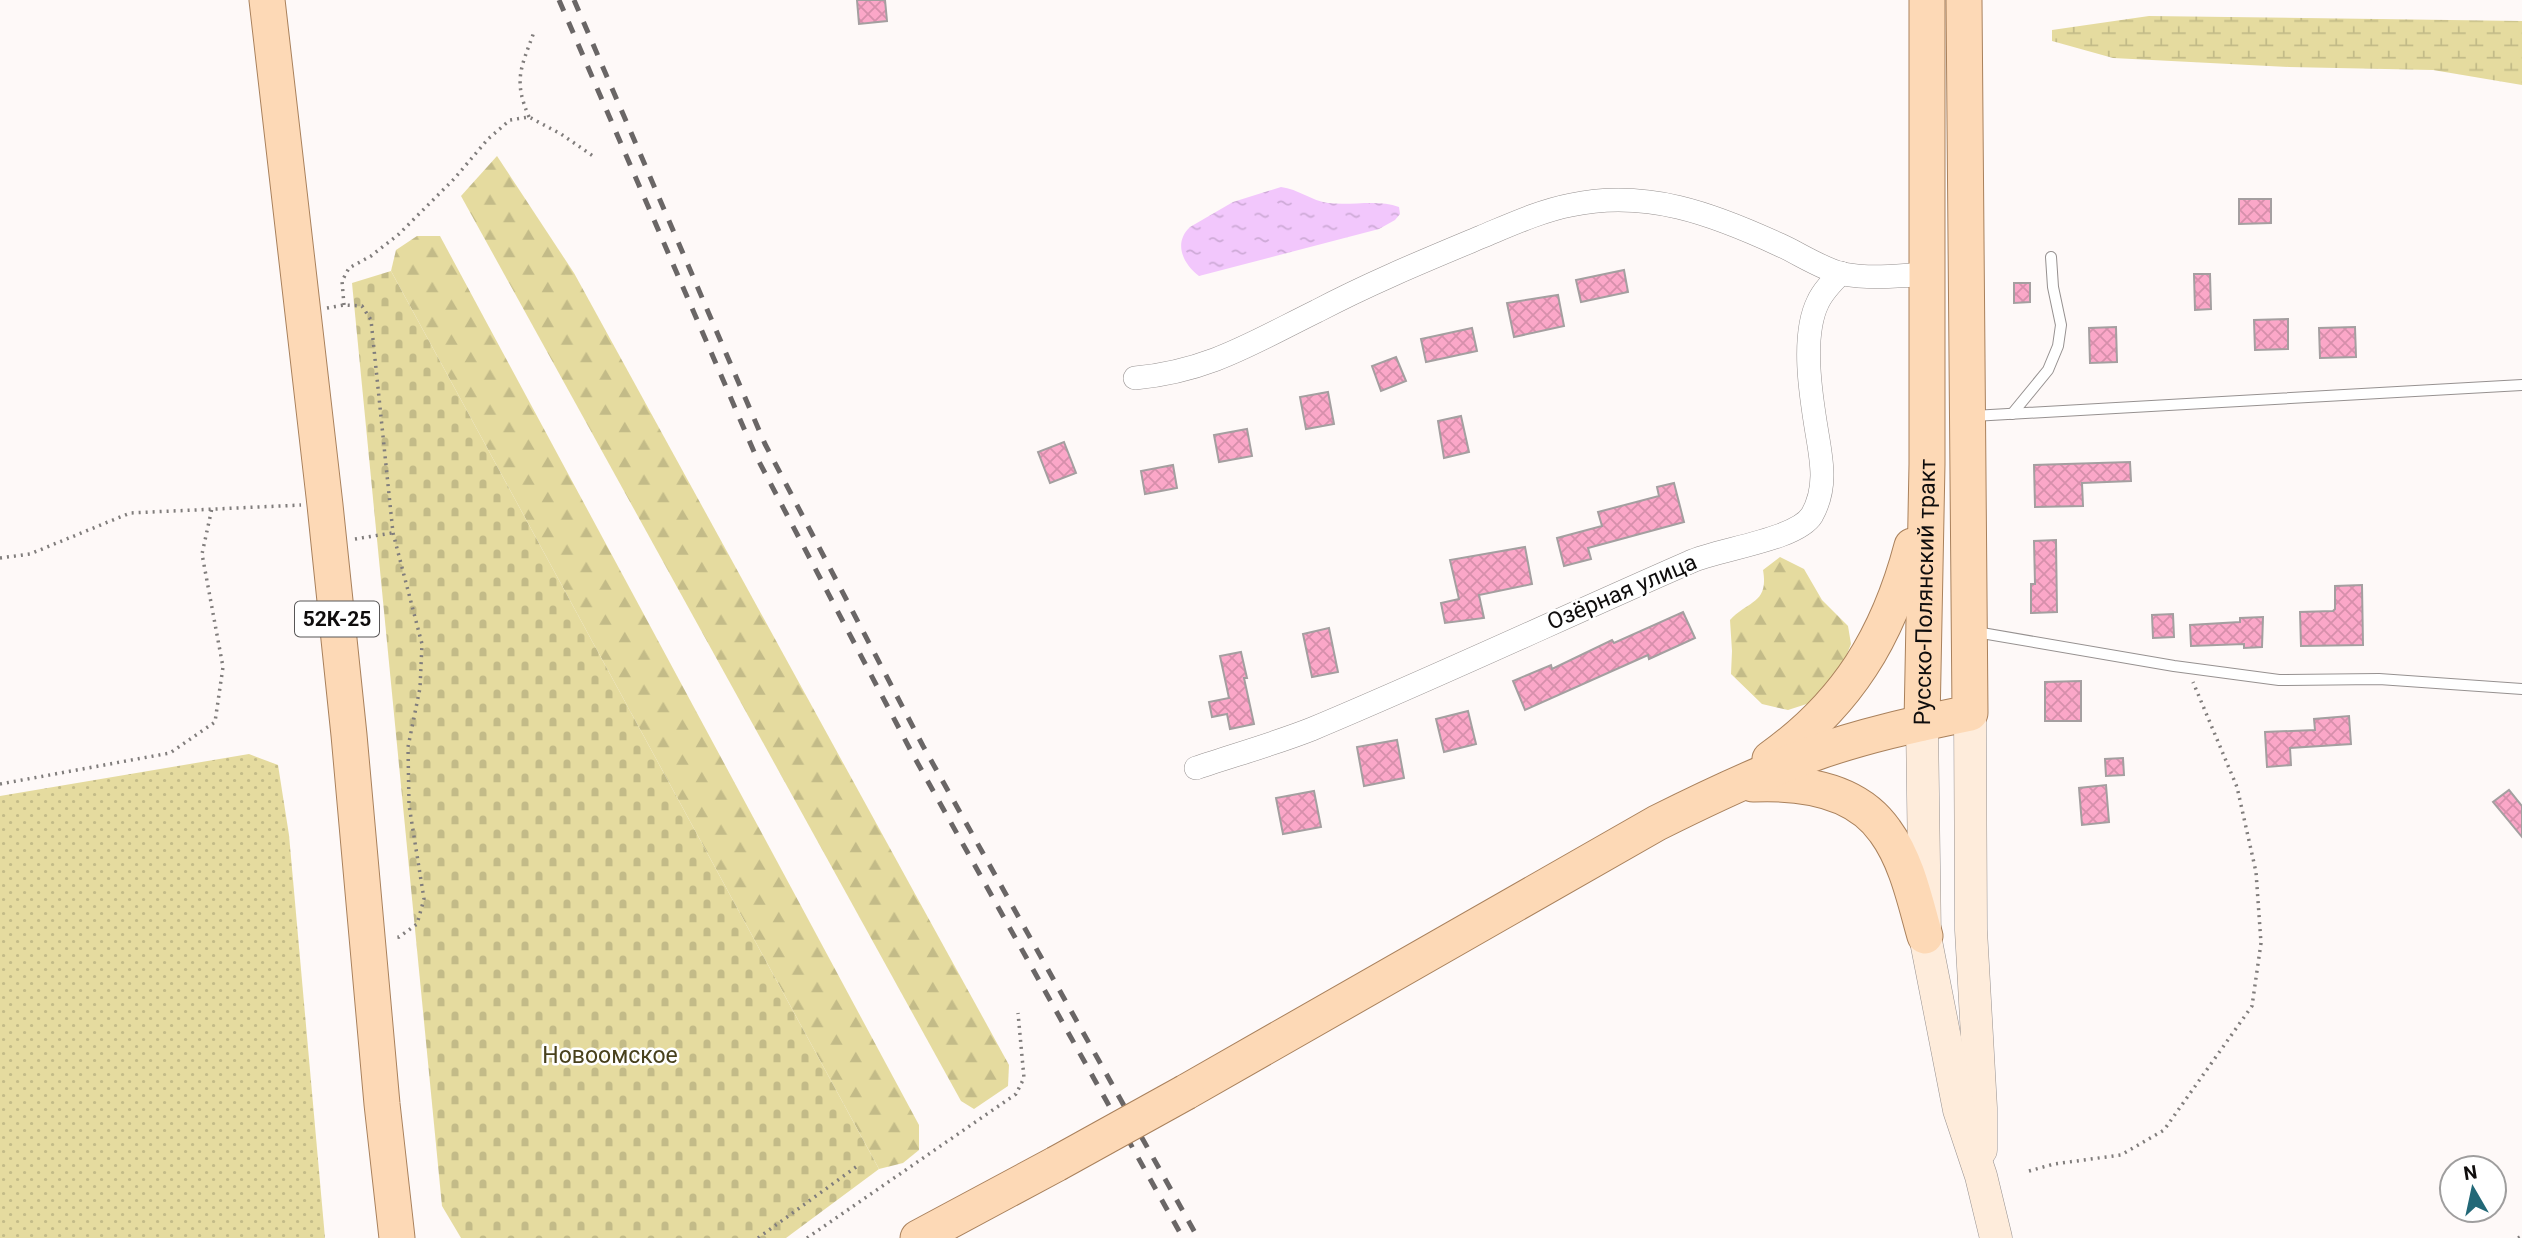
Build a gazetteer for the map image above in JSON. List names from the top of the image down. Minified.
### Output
{"streets":{"main road":["Русско-Полянский тракт","52К-25"],"street":["Озёрная улица"]},"parks":["Новоомское"],"north":"top"}
